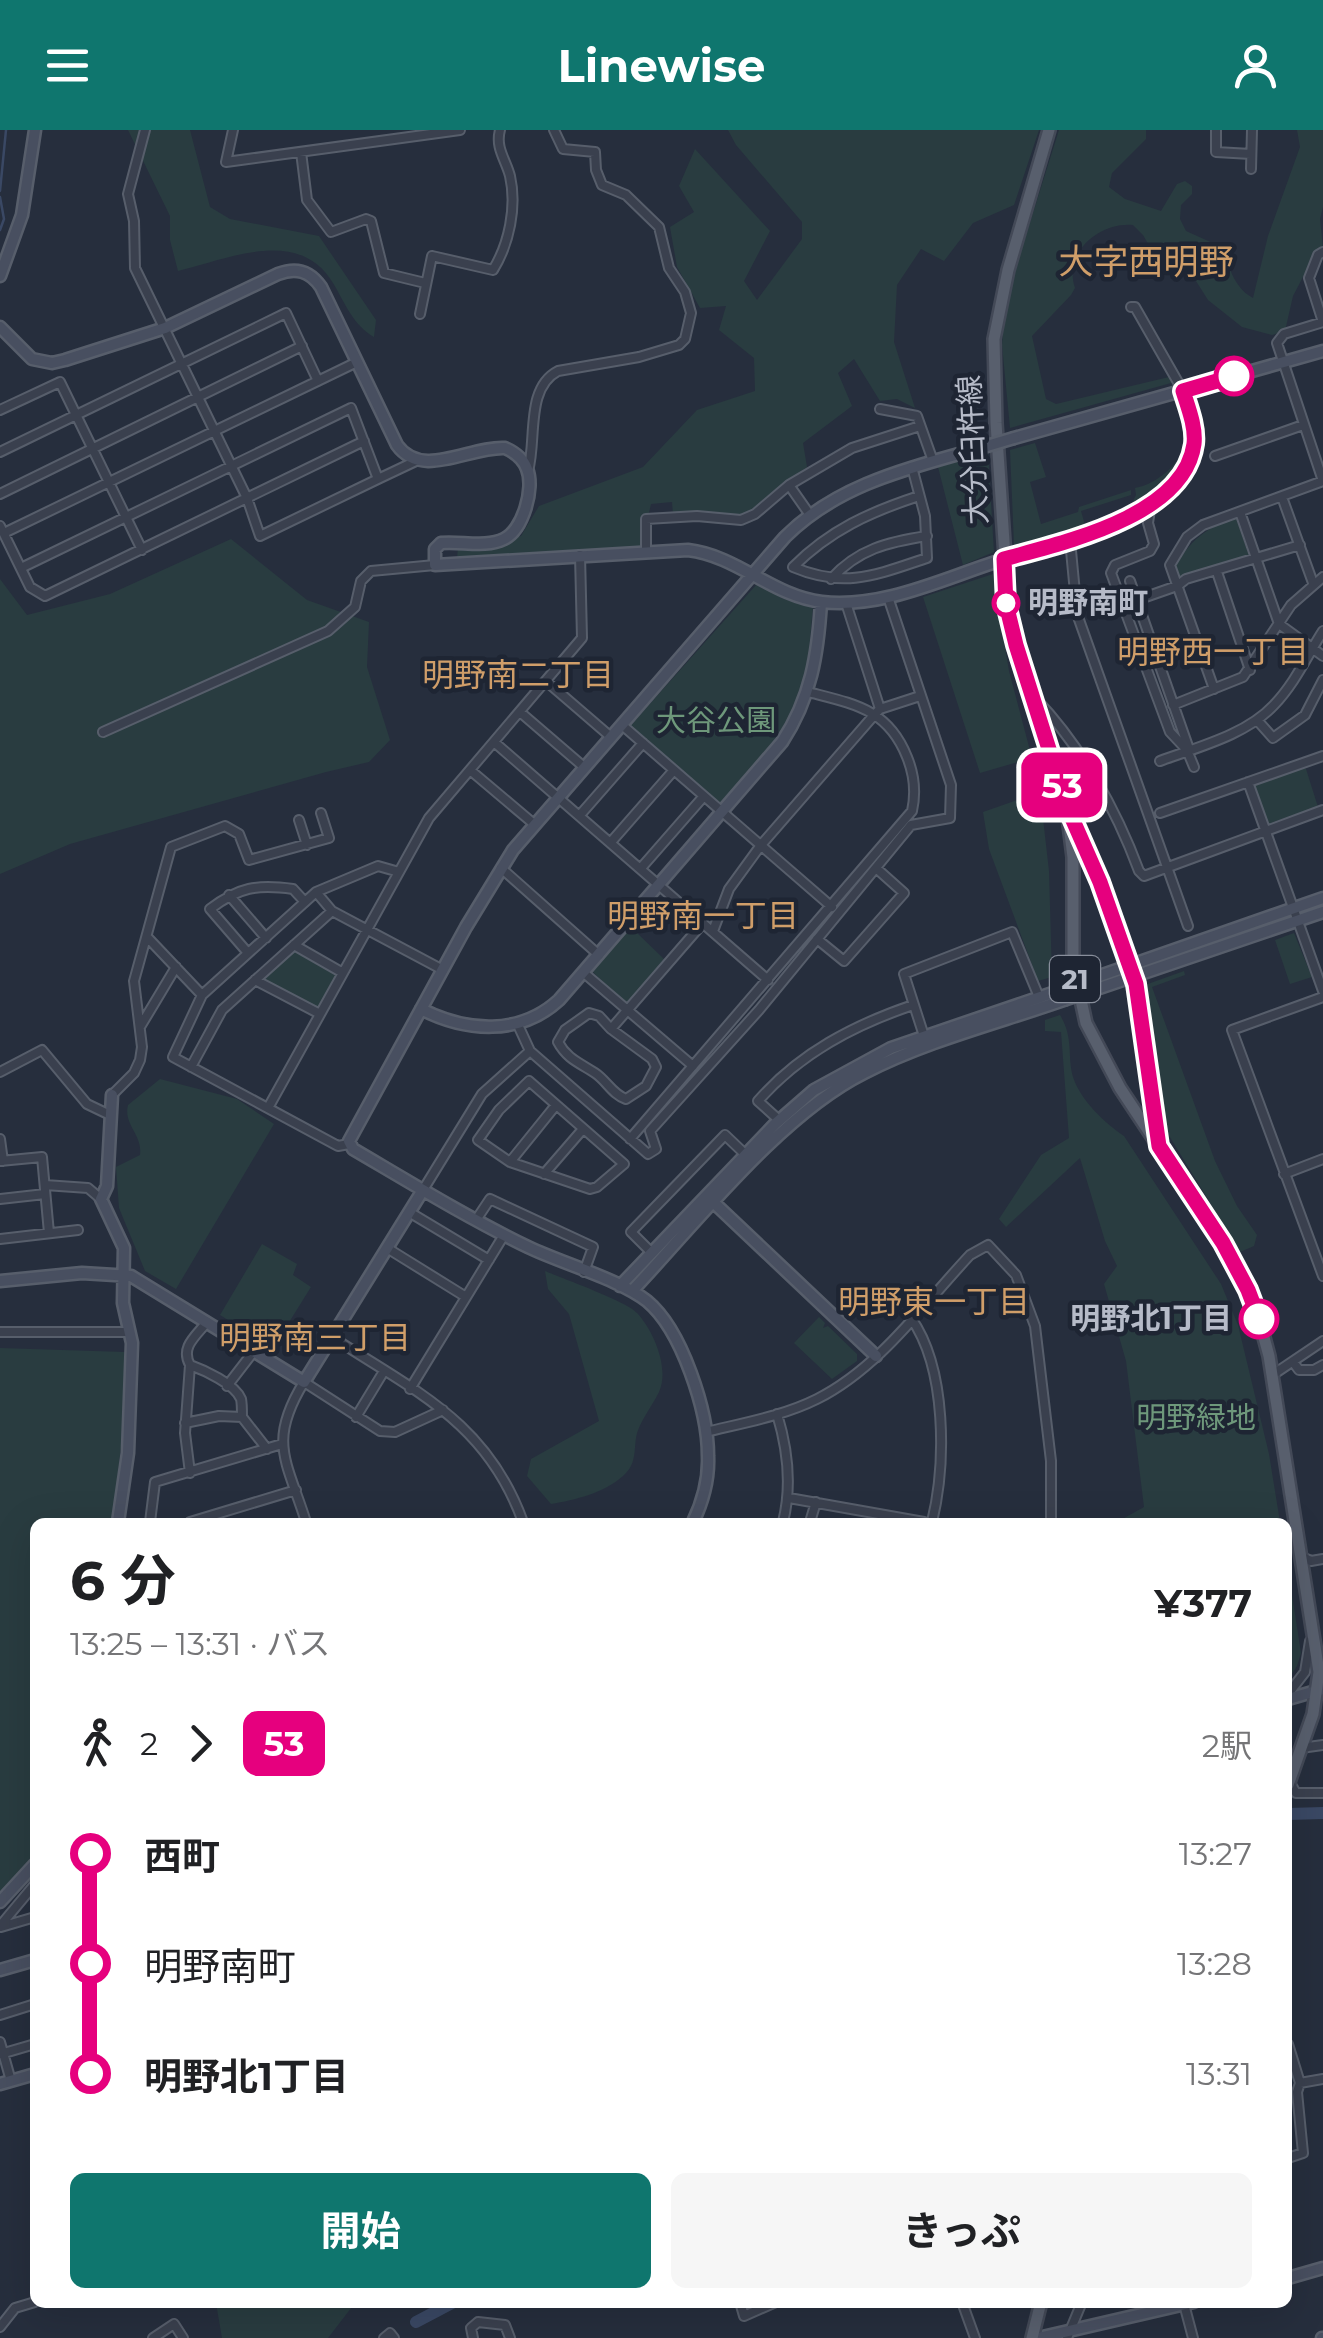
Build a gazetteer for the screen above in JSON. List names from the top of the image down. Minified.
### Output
{"streets":{"main road":["大分臼杵線","21"]},"districts":["大字西明野","明野西一丁目","明野南二丁目","明野南一丁目","明野東一丁目","明野南三丁目"],"parks":["大谷公園","明野緑地"],"places":["明野南町","明野北1丁目"],"lines":["bus line 53"],"page":{"header":"Linewise","on_map":"53","heading":["6 分","13:25 – 13:31 · バス","¥377"],"legs":["2","53","2駅"],"list":[{"name":"西町","value":"13:27"},{"name":"明野南町","value":"13:28"},{"name":"明野北1丁目","value":"13:31"}],"buttons":["開始","きっぷ"]}}
